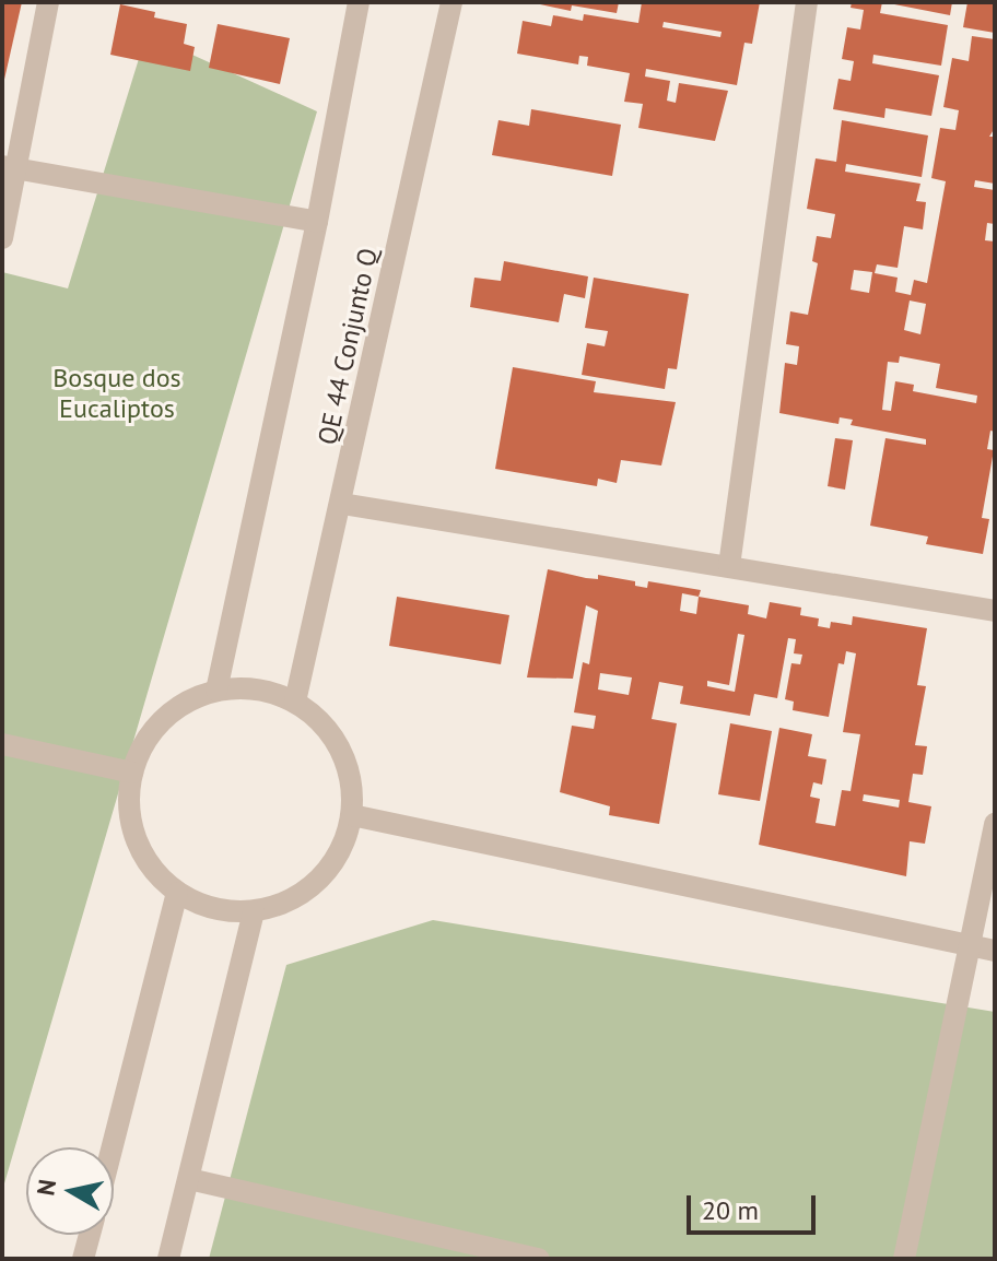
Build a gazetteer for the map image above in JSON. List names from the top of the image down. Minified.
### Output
{"streets":{"street":["QE 44 Conjunto Q"]},"parks":["Bosque dos Eucaliptos"],"scale_bar":"20 m","north":"left"}
